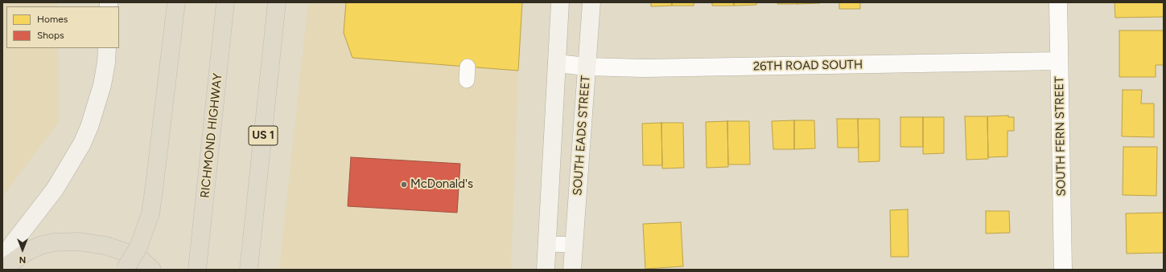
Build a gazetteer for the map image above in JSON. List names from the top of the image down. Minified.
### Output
{"streets":{"highway":["RICHMOND HIGHWAY","US 1"],"street":["26TH ROAD SOUTH","SOUTH EADS STREET","SOUTH FERN STREET"]},"crossings":[["26TH ROAD SOUTH","SOUTH EADS STREET"],["26TH ROAD SOUTH","SOUTH FERN STREET"]],"places":["McDonald's"],"legend":["Homes","Shops"],"north":"bottom"}
